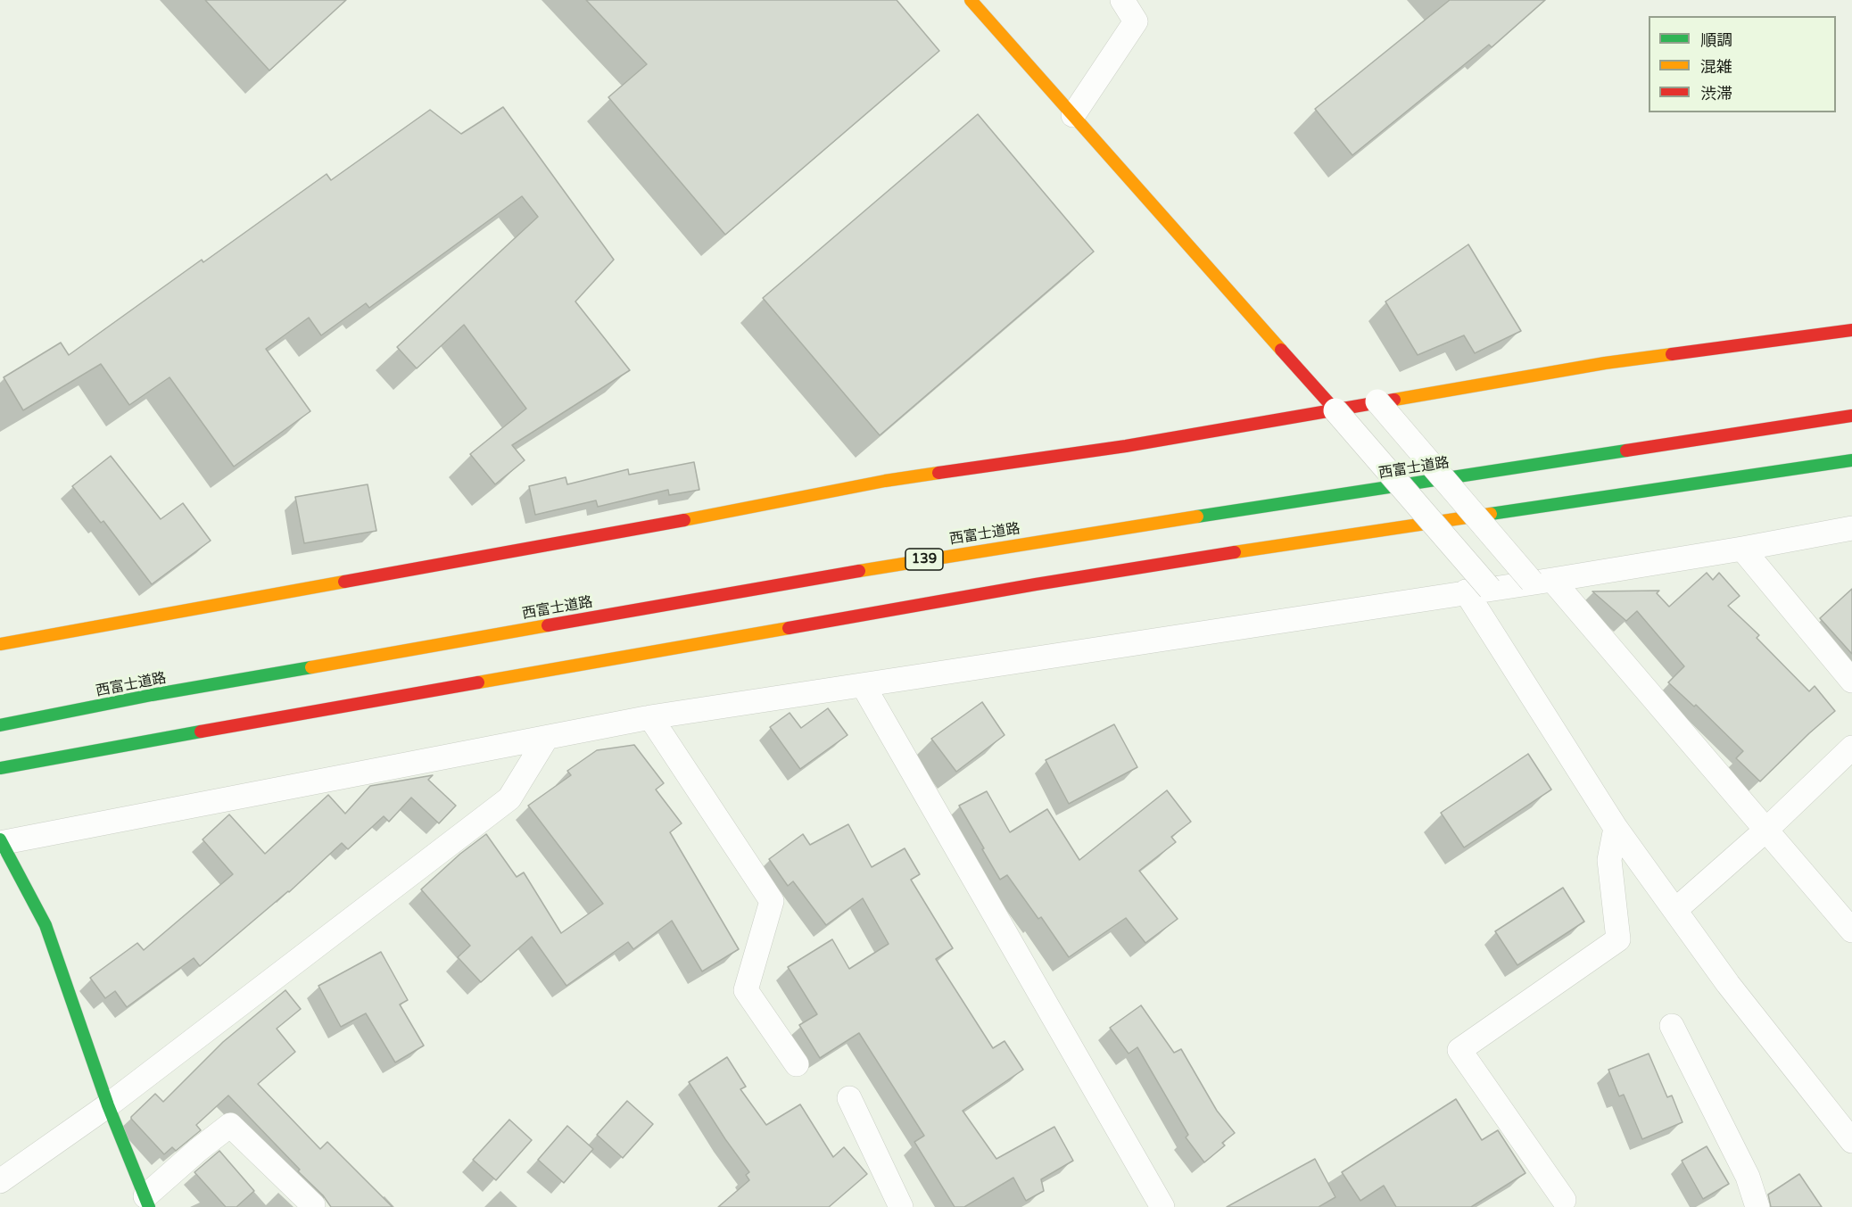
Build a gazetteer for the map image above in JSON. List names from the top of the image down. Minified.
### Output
{"streets":{"main road":["西富士道路","139"]},"legend":["順調","混雑","渋滞"]}
